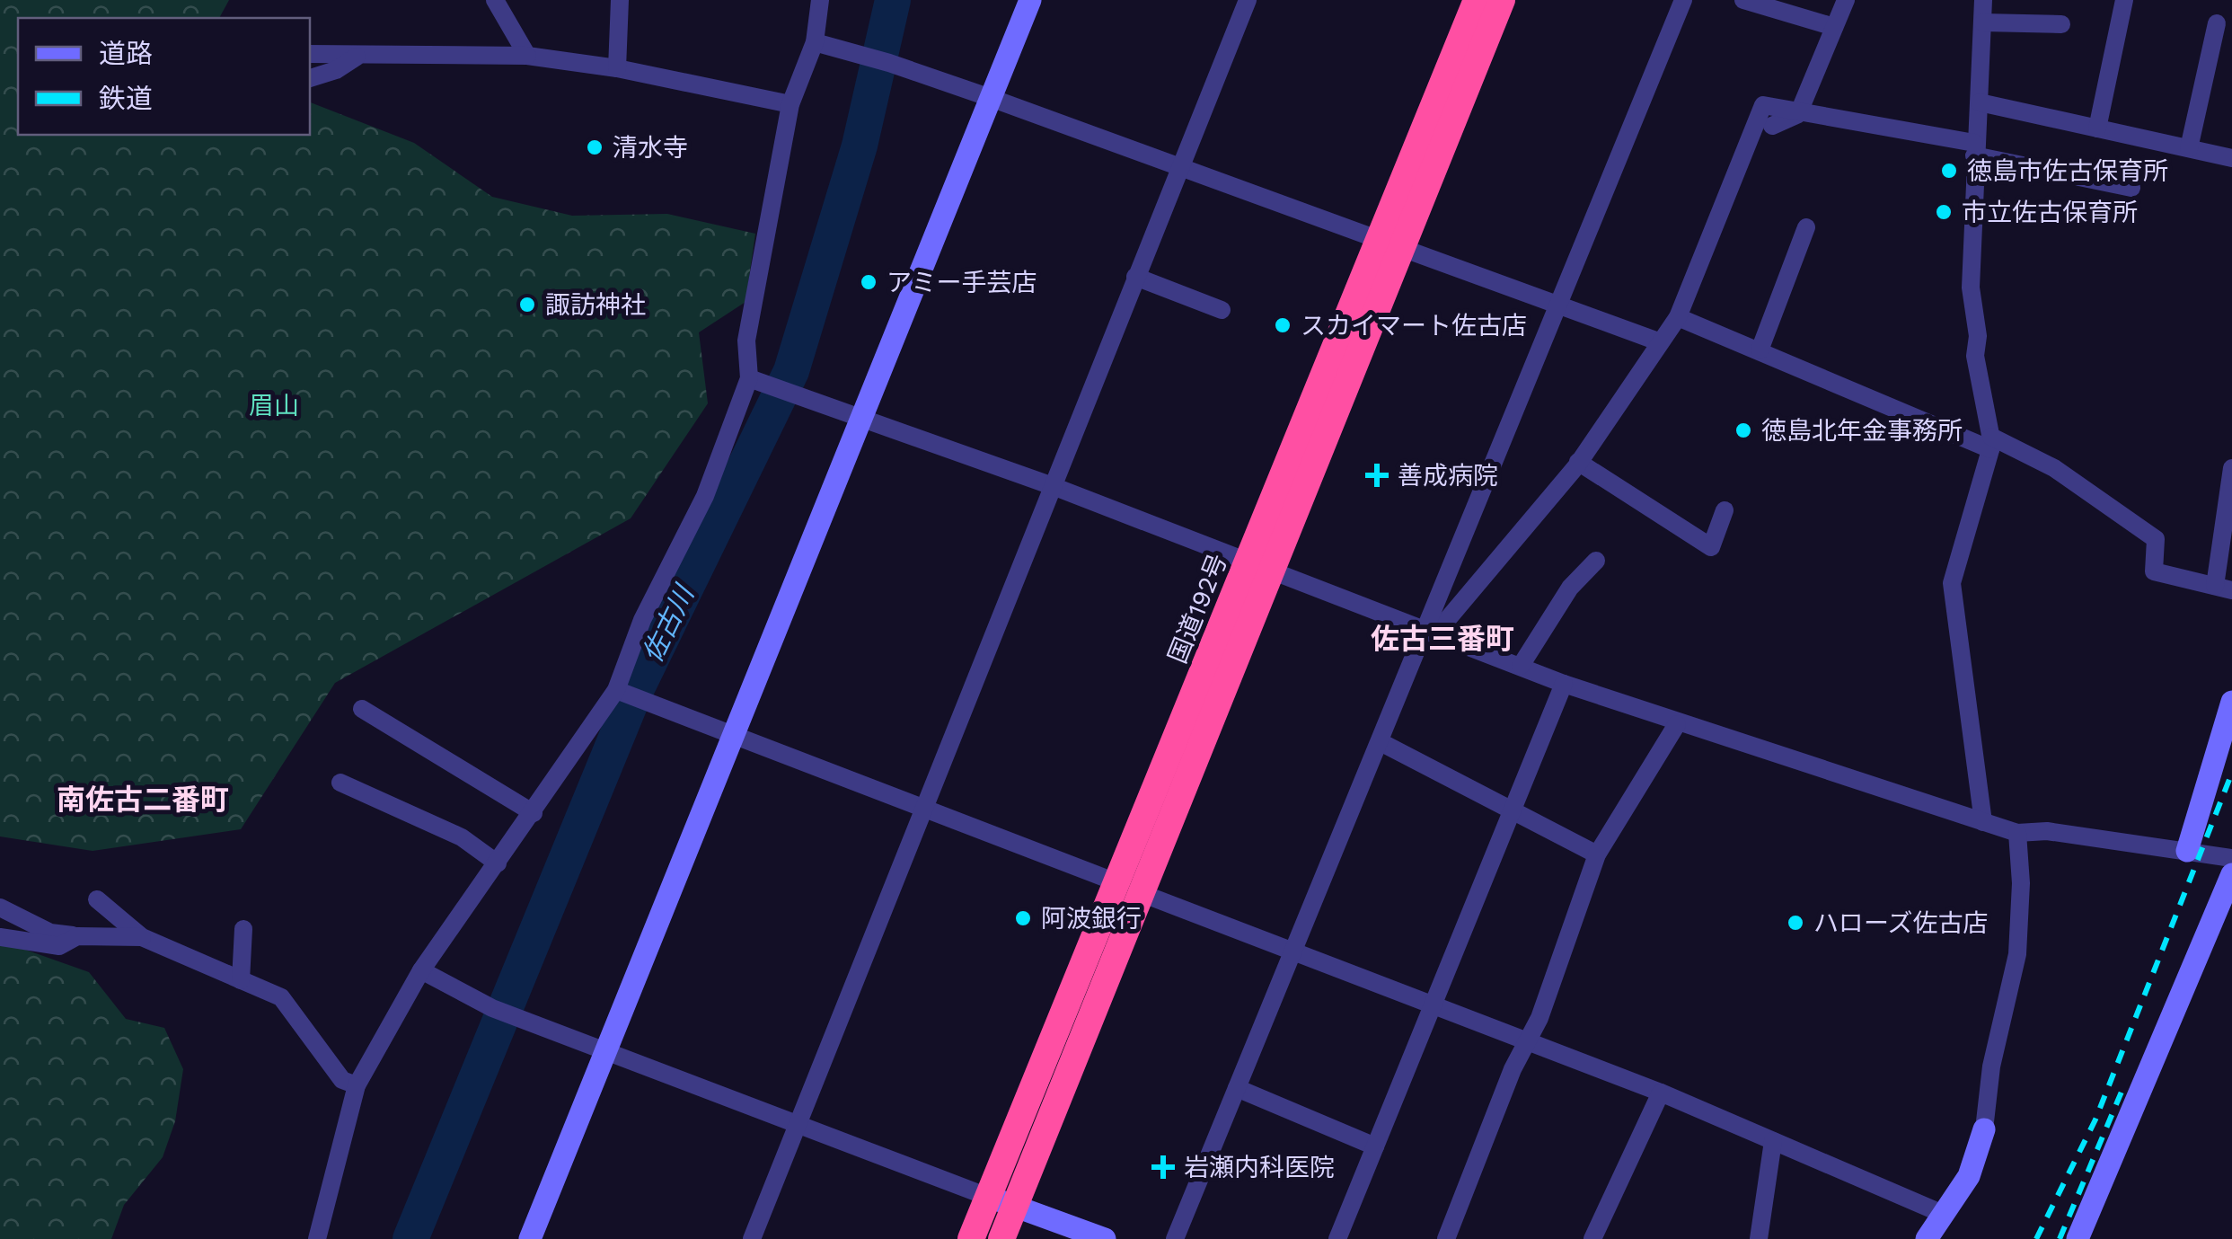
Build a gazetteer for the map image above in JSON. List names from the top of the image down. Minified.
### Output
{"streets":{"highway":["国道192号"]},"districts":["佐古三番町","南佐古二番町"],"water":["佐古川"],"parks":["眉山"],"places":{"other":["清水寺","徳島市佐古保育所","市立佐古保育所","アミー手芸店","諏訪神社","スカイマート佐古店","徳島北年金事務所","阿波銀行","ハローズ佐古店"],"health":["善成病院","岩瀬内科医院"]},"legend":["道路","鉄道"]}
